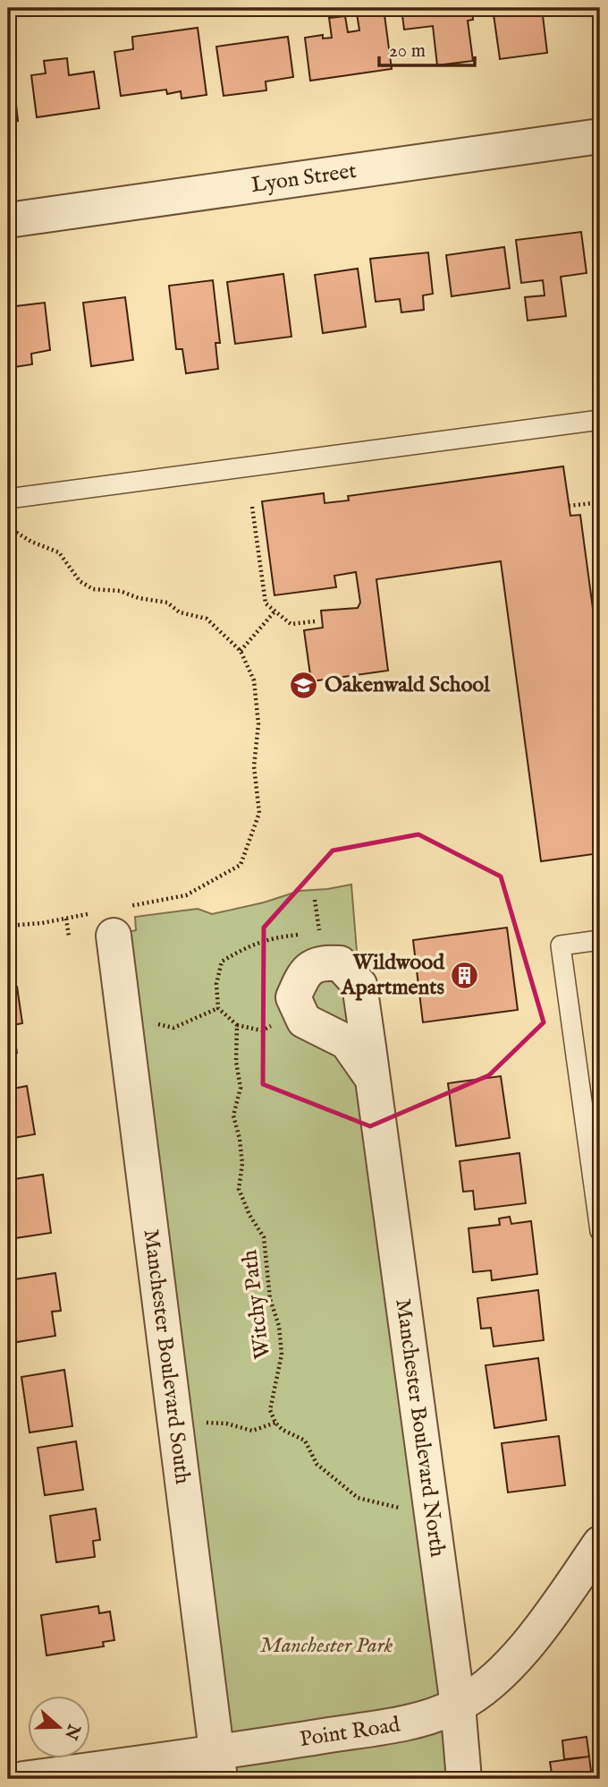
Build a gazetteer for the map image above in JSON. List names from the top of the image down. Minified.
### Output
{"streets":{"street":["Lyon Street","Manchester Boulevard South","Manchester Boulevard North","Point Road"],"path":["Witchy Path"]},"crossings":[["Manchester Boulevard South","Point Road"],["Manchester Boulevard North","Point Road"]],"parks":["Manchester Park"],"places":{"school or university":["Oakenwald School"],"building":["Wildwood Apartments"]},"scale_bar":"20 m","north":"right"}
